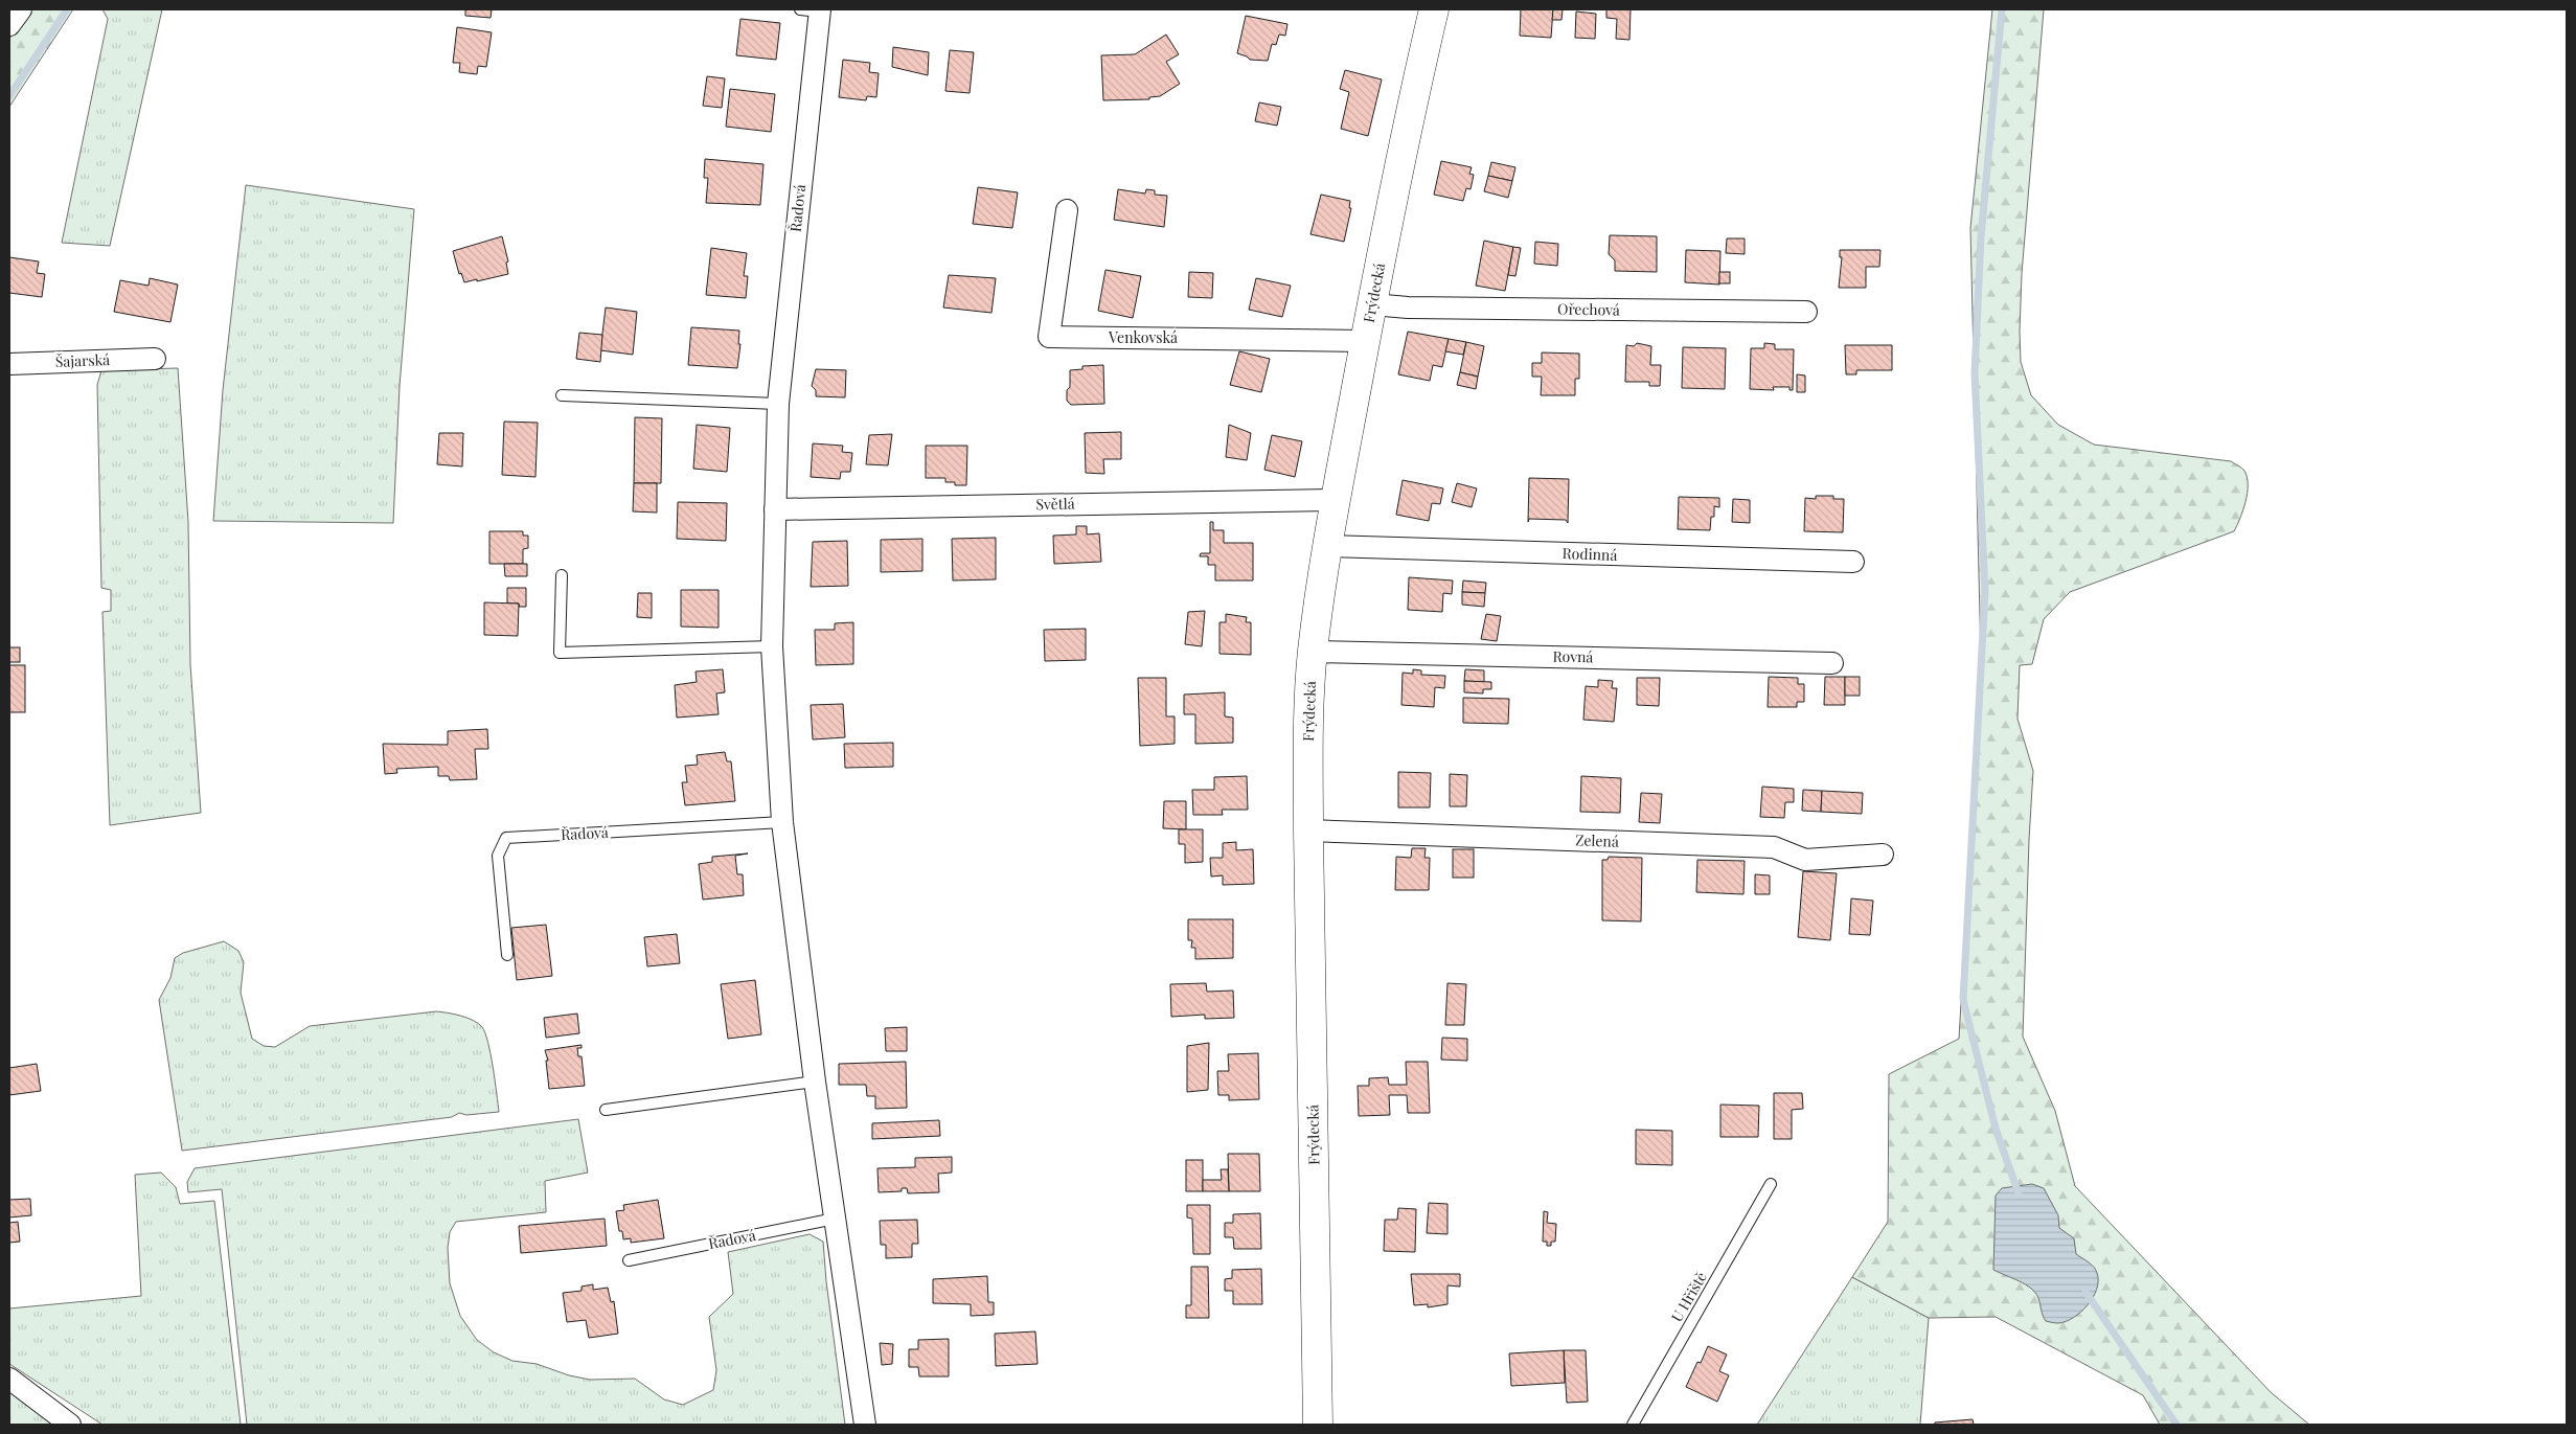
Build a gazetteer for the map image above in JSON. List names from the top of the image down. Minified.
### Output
{"streets":{"main road":["Frýdecká"],"street":["Řadová","Ořechová","Venkovská","Šajarská","Světlá","Rodinná","Rovná","Zelená"],"lane":["U Hřiště"]},"crossings":[["Řadová","Světlá"],["Frýdecká","Ořechová"],["Frýdecká","Venkovská"],["Frýdecká","Světlá"],["Frýdecká","Rodinná"],["Frýdecká","Rovná"],["Frýdecká","Zelená"]]}
